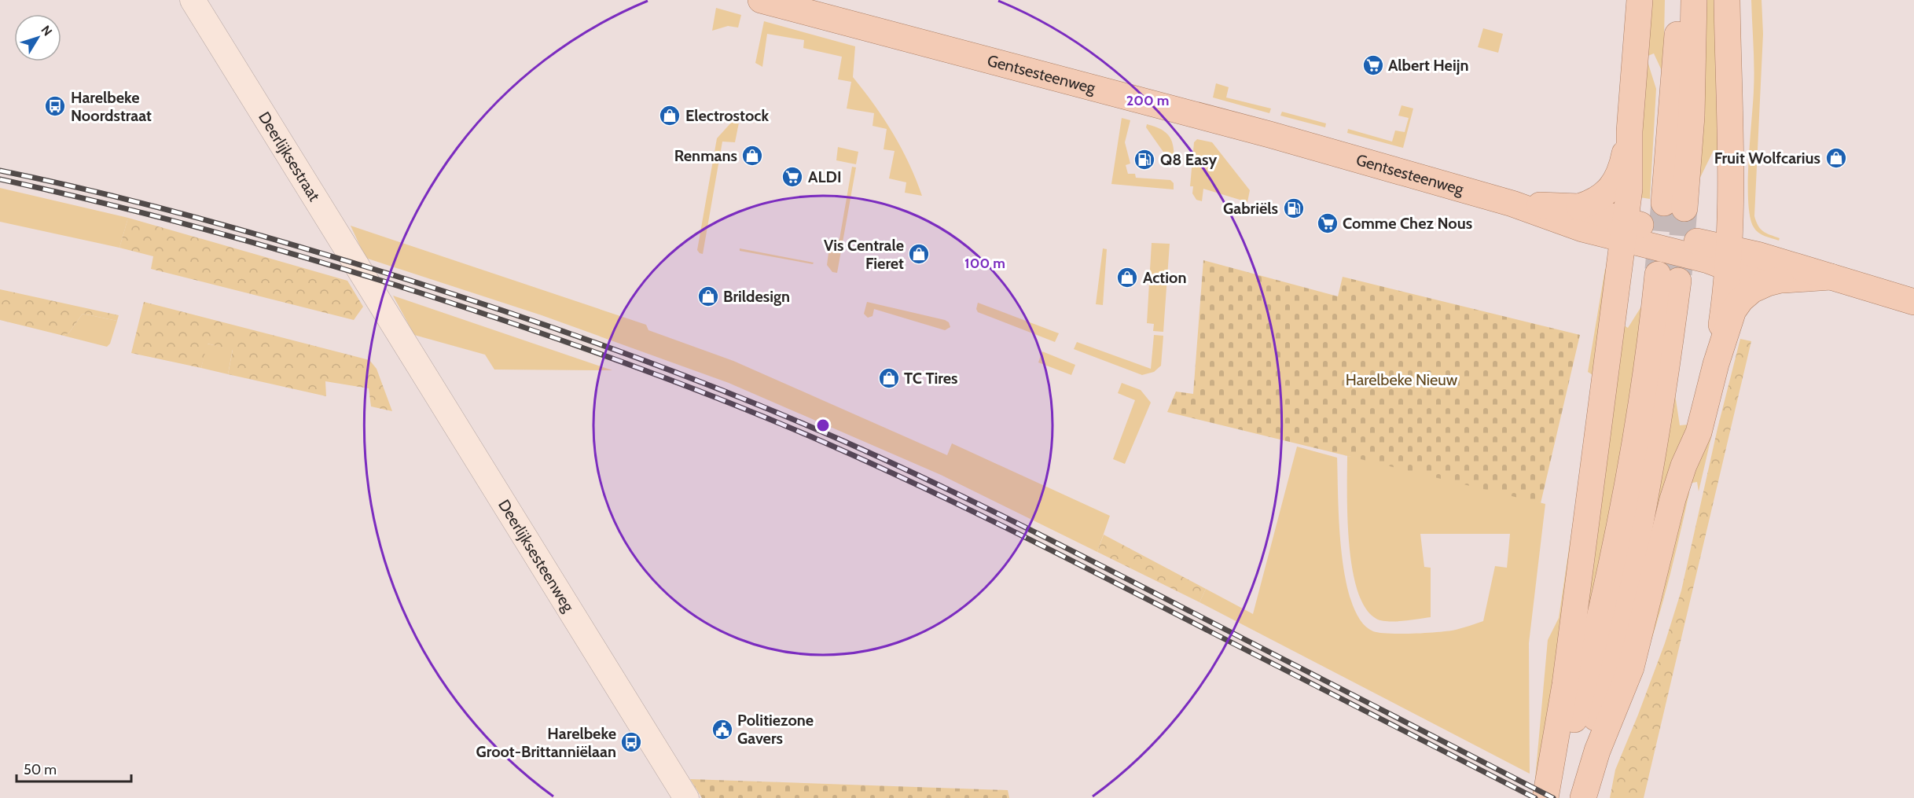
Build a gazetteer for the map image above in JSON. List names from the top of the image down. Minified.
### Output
{"streets":{"main road":["Gentsesteenweg","Deerlijksestraat","Deerlijksesteenweg"]},"crossings":[["Deerlijksestraat","Deerlijksesteenweg"]],"parks":["Harelbeke Nieuw"],"places":{"supermarket":["Albert Heijn","ALDI","Comme Chez Nous"],"bus stop":["Harelbeke Noordstraat","Harelbeke Groot-Brittanniëlaan"],"shop":["Electrostock","Renmans","Fruit Wolfcarius","Vis Centrale Fieret","Action","Brildesign","TC Tires"],"fuel station":["Q8 Easy","Gabriëls"],"public building":["Politiezone Gavers"]},"scale_bar":"50 m","north":"top right","rings":["200 m","100 m"]}
